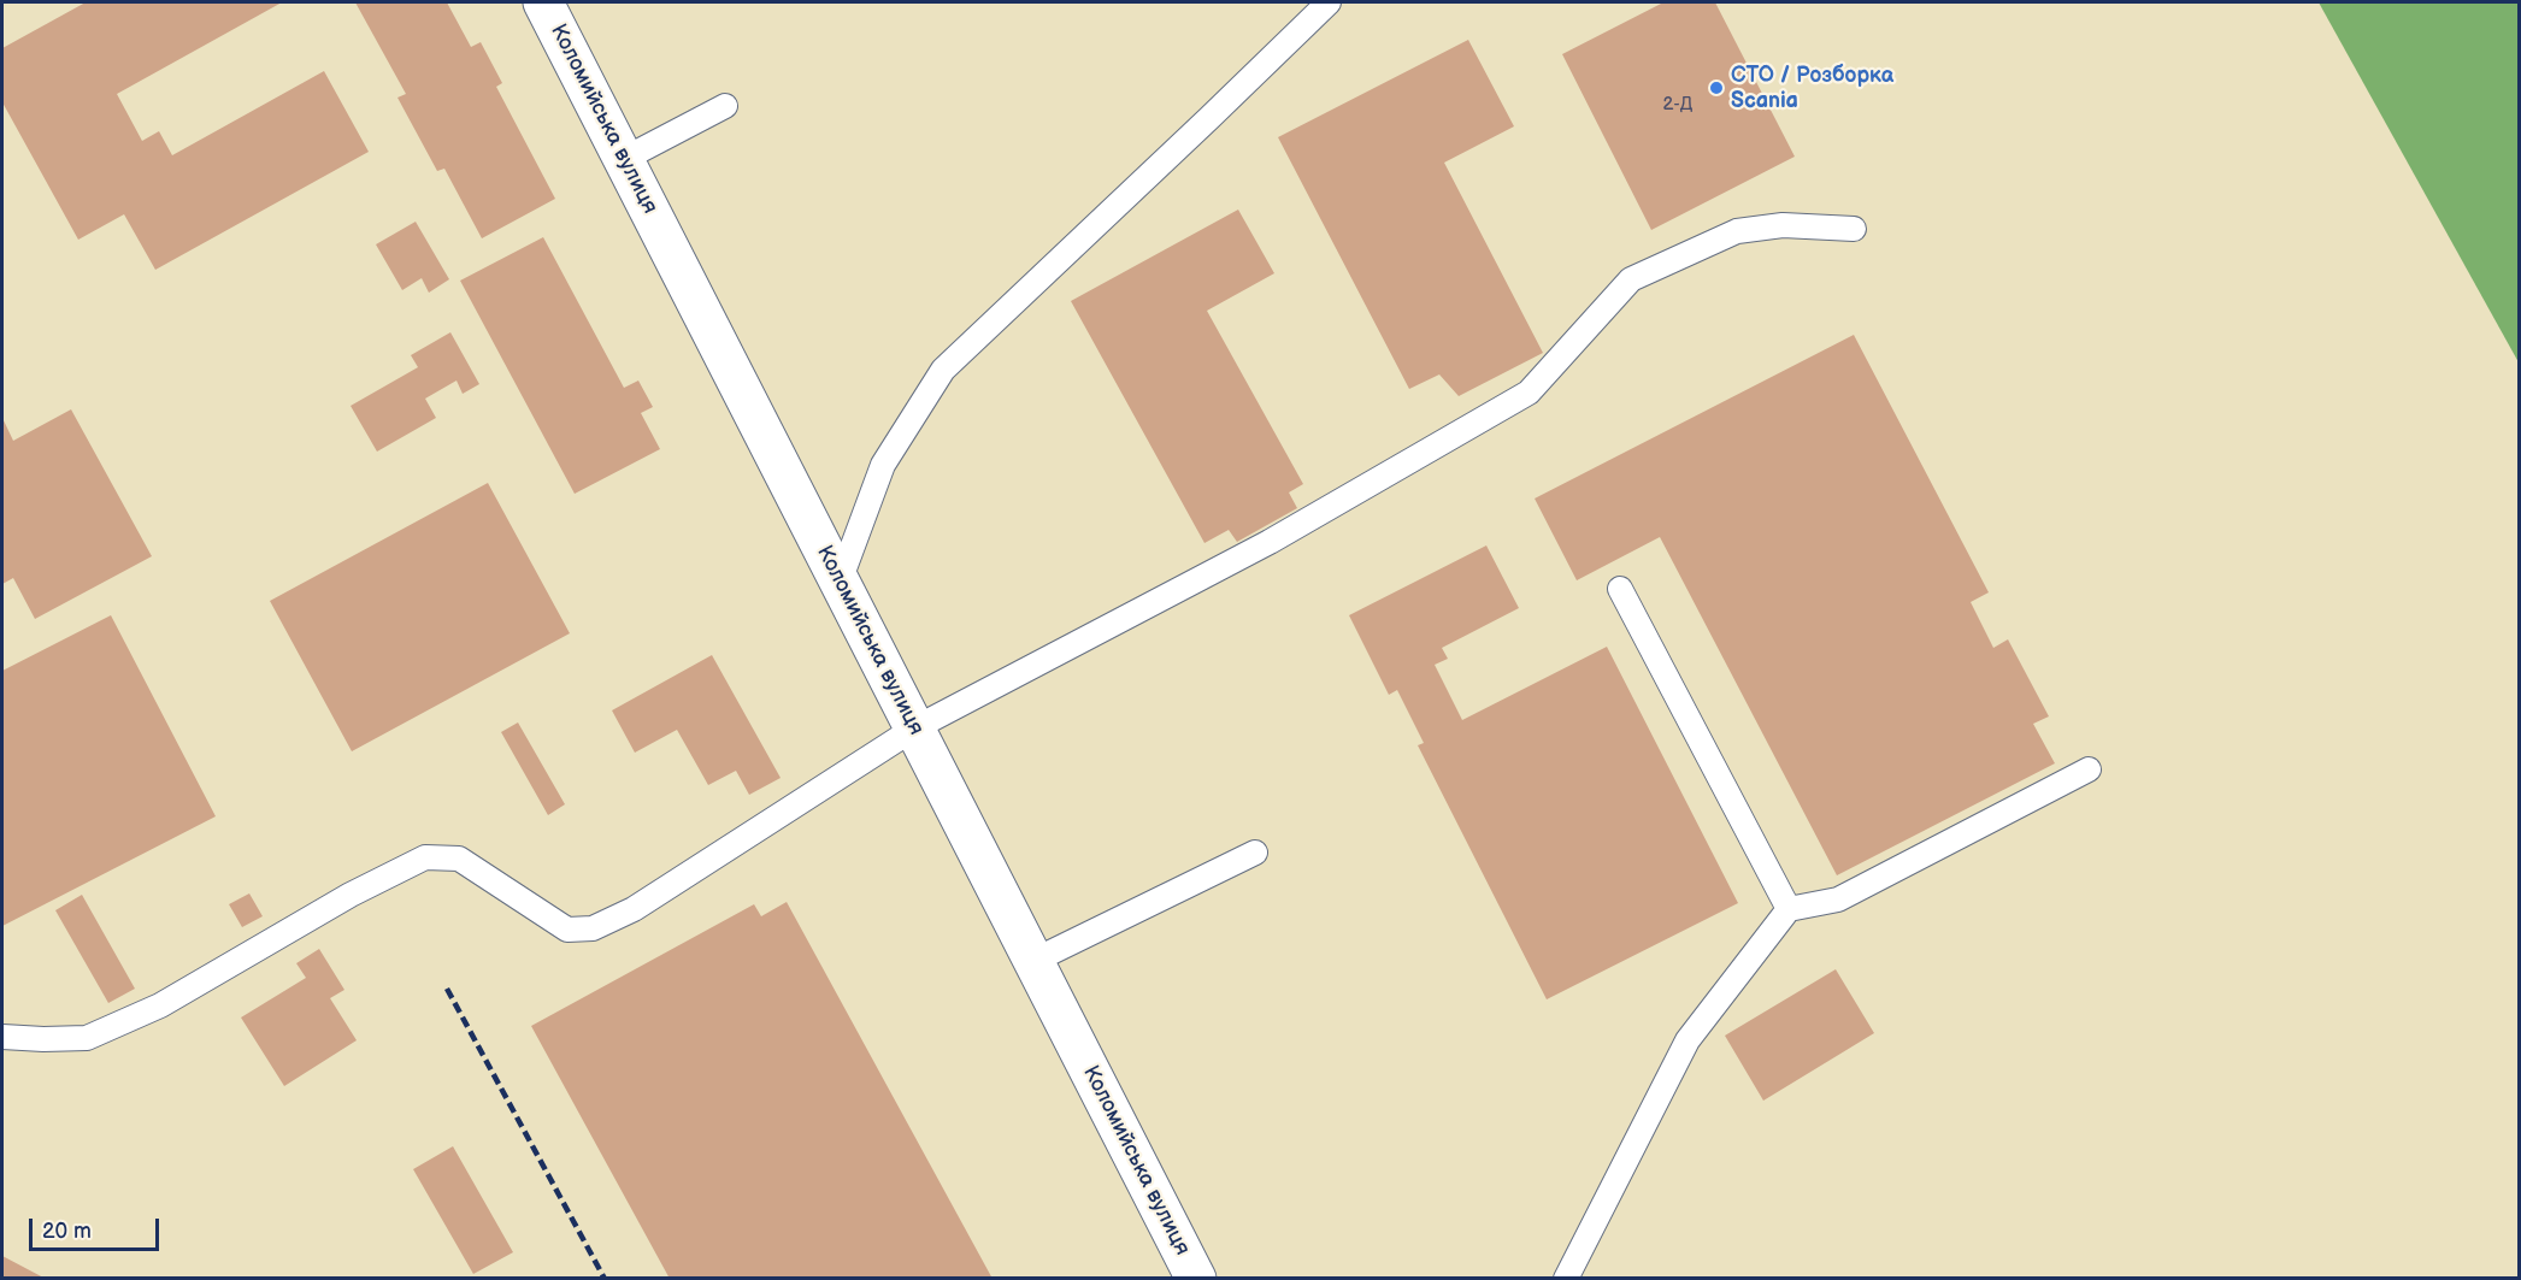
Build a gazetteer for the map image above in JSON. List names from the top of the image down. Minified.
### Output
{"streets":{"street":["Коломийська вулиця"]},"places":["СТО / Розборка Scania"],"house_numbers":["2-Д"],"scale_bar":"20 m"}
